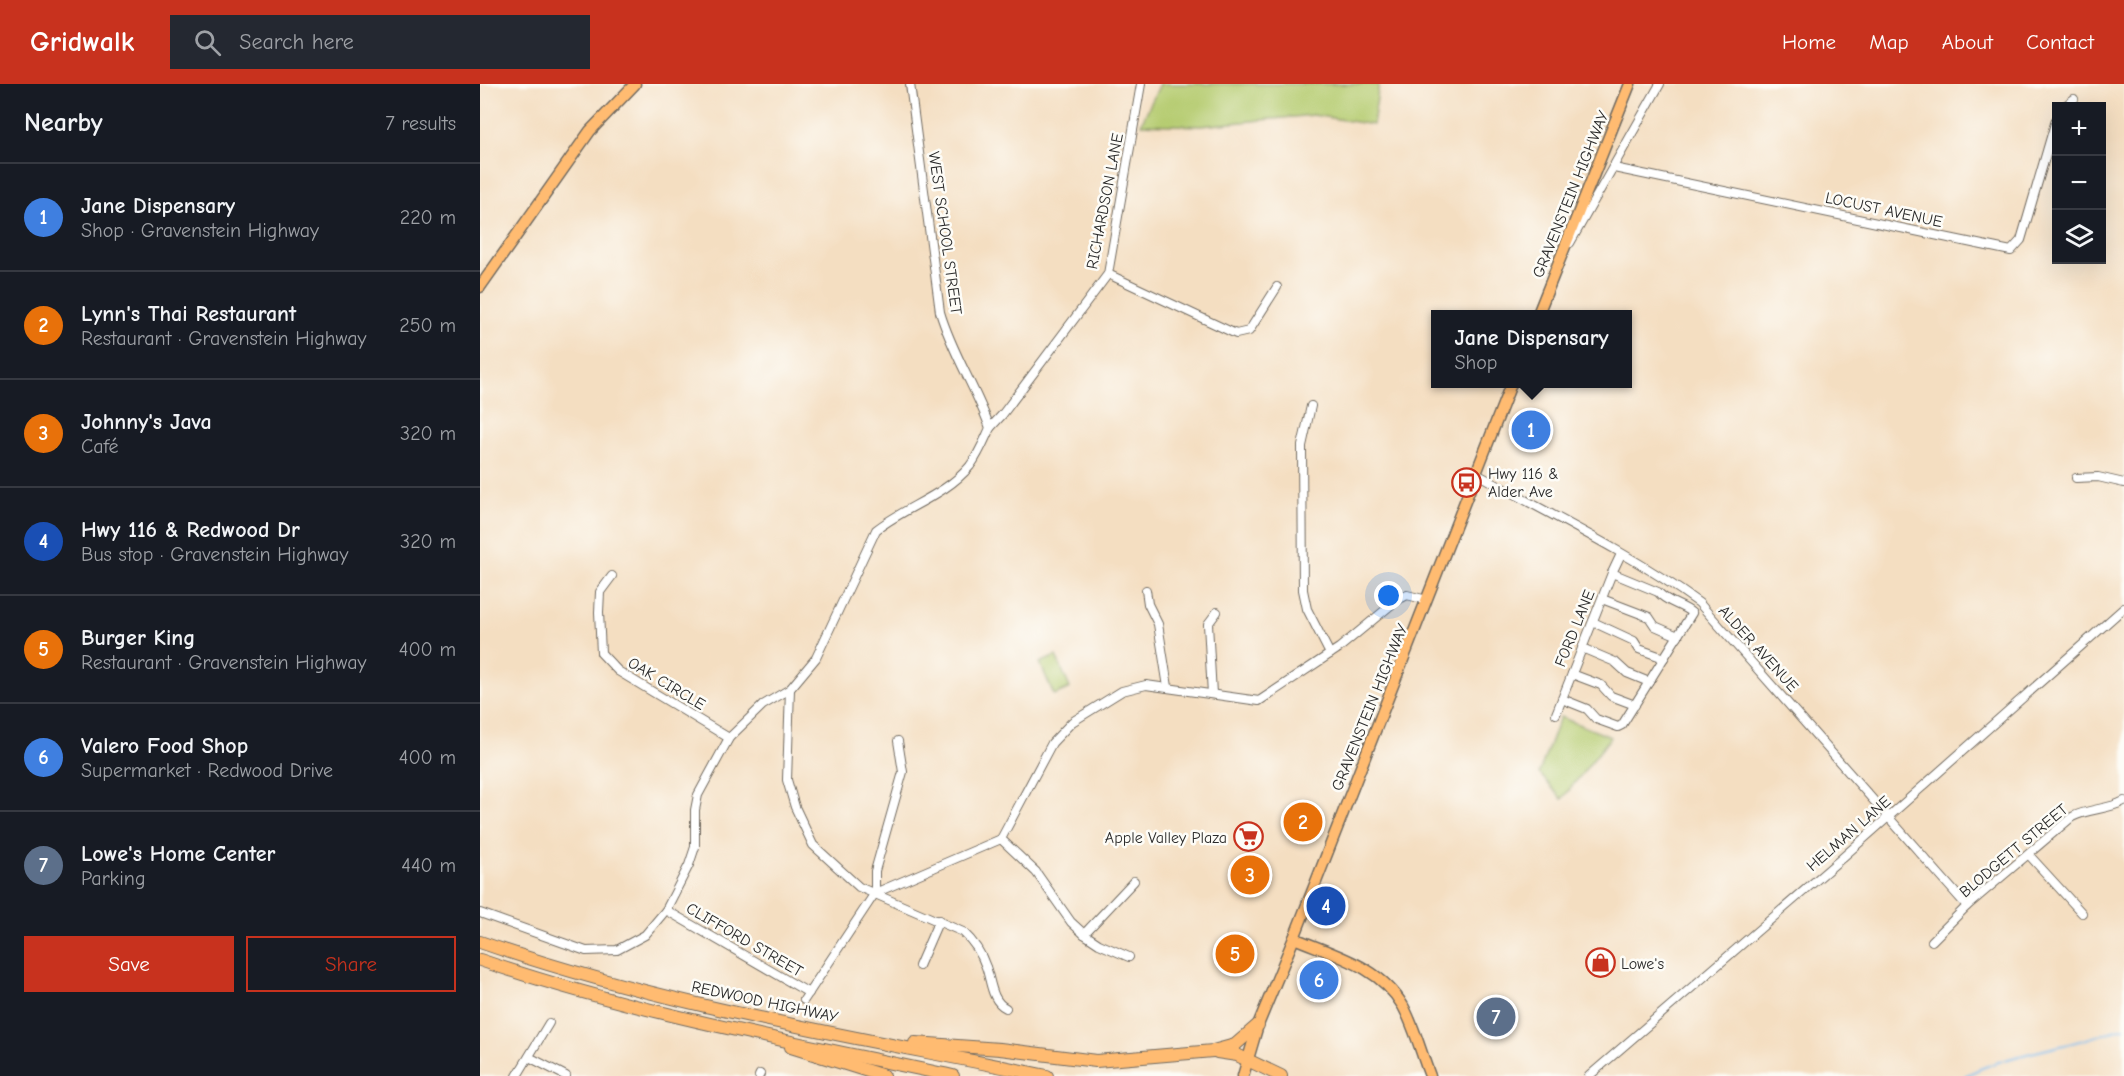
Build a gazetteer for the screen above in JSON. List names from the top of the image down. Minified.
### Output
{"streets":{"highway":["REDWOOD HIGHWAY"],"main road":["GRAVENSTEIN HIGHWAY"],"street":["RICHARDSON LANE","LOCUST AVENUE","WEST SCHOOL STREET","FORD LANE","ALDER AVENUE","OAK CIRCLE","HELMAN LANE","BLODGETT STREET","CLIFFORD STREET"]},"crossings":[["GRAVENSTEIN HIGHWAY","ALDER AVENUE"],["RICHARDSON LANE","WEST SCHOOL STREET"],["FORD LANE","ALDER AVENUE"],["ALDER AVENUE","HELMAN LANE"],["ALDER AVENUE","BLODGETT STREET"]],"places":{"bus stop":["Hwy 116 & Alder Ave"],"supermarket":["Apple Valley Plaza"],"shop":["Lowe's"]},"page":{"header":"Gridwalk","search":"Search here","nav":["Home","Map","About","Contact"],"heading":["Nearby","7 results"],"map_buttons":["+","−"],"list":[{"mark":"1","name":"Jane Dispensary","note":"Shop · Gravenstein Highway","value":"220 m"},{"mark":"2","name":"Lynn's Thai Restaurant","note":"Restaurant · Gravenstein Highway","value":"250 m"},{"mark":"3","name":"Johnny's Java","note":"Café","value":"320 m"},{"mark":"4","name":"Hwy 116 & Redwood Dr","note":"Bus stop · Gravenstein Highway","value":"320 m"},{"mark":"5","name":"Burger King","note":"Restaurant · Gravenstein Highway","value":"400 m"},{"mark":"6","name":"Valero Food Shop","note":"Supermarket · Redwood Drive","value":"400 m"},{"mark":"7","name":"Lowe's Home Center","note":"Parking","value":"440 m"}],"popup":["Jane Dispensary","Shop"],"pins":["1","2","3","4","5","6","7"],"buttons":["Save","Share"]}}
